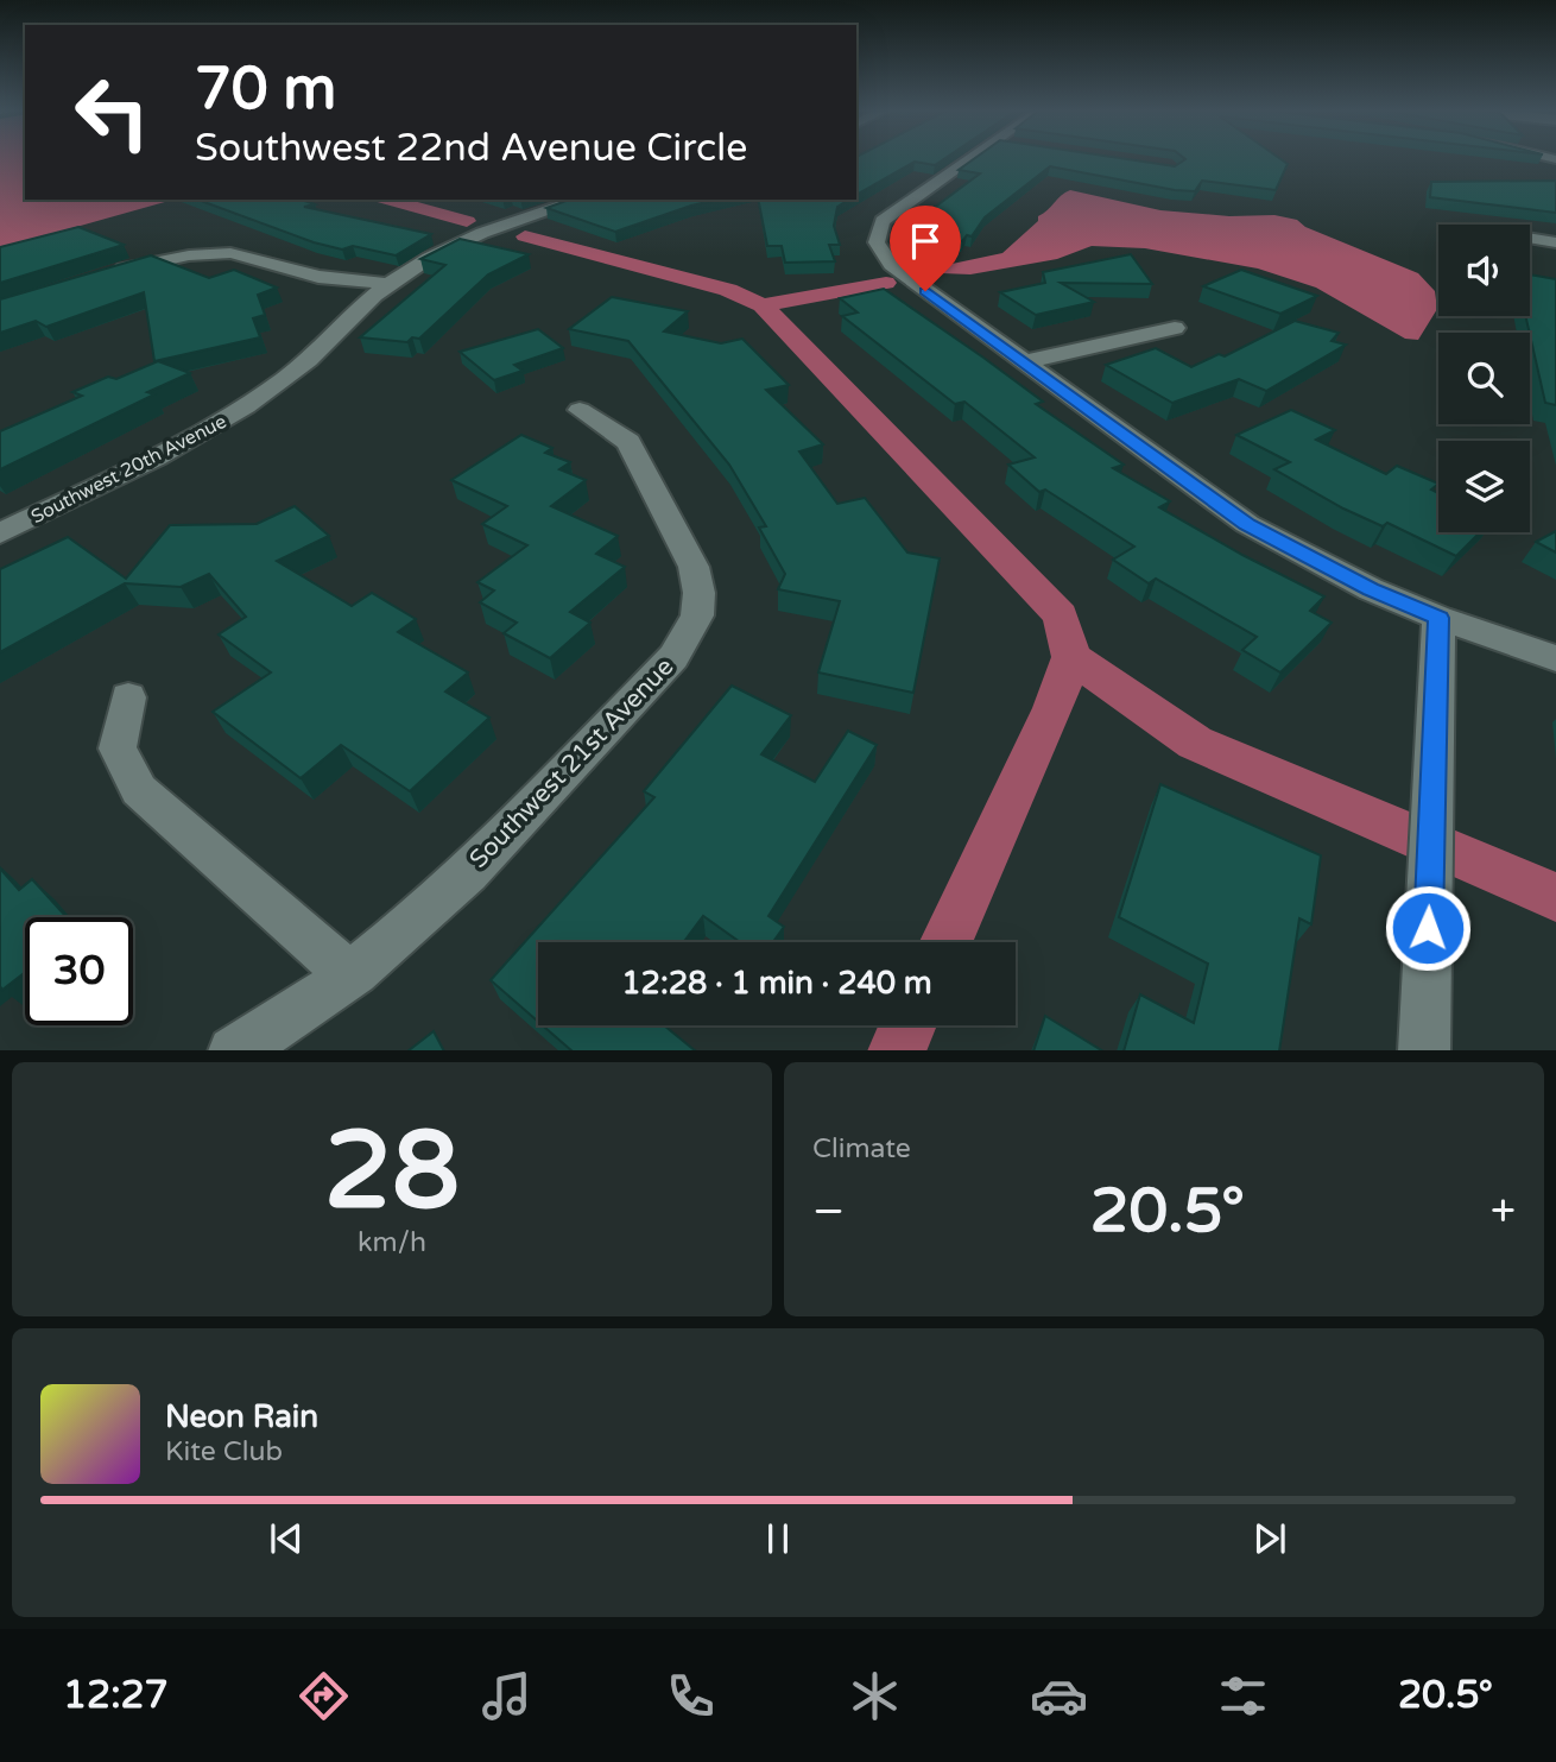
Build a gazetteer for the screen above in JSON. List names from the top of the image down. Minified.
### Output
{"streets":{"street":["Southwest 20th Avenue","Southwest 21st Avenue"]},"page":{"turn":["70 m","Southwest 22nd Avenue Circle"],"limit":"30","trip":"12:28 · 1 min · 240 m","tile":[["28","km/h"],"Climate"],"heat":["−","20.5°","+"],"song":["Neon Rain","Kite Club"],"tabs":["12:27","20.5°"]}}
